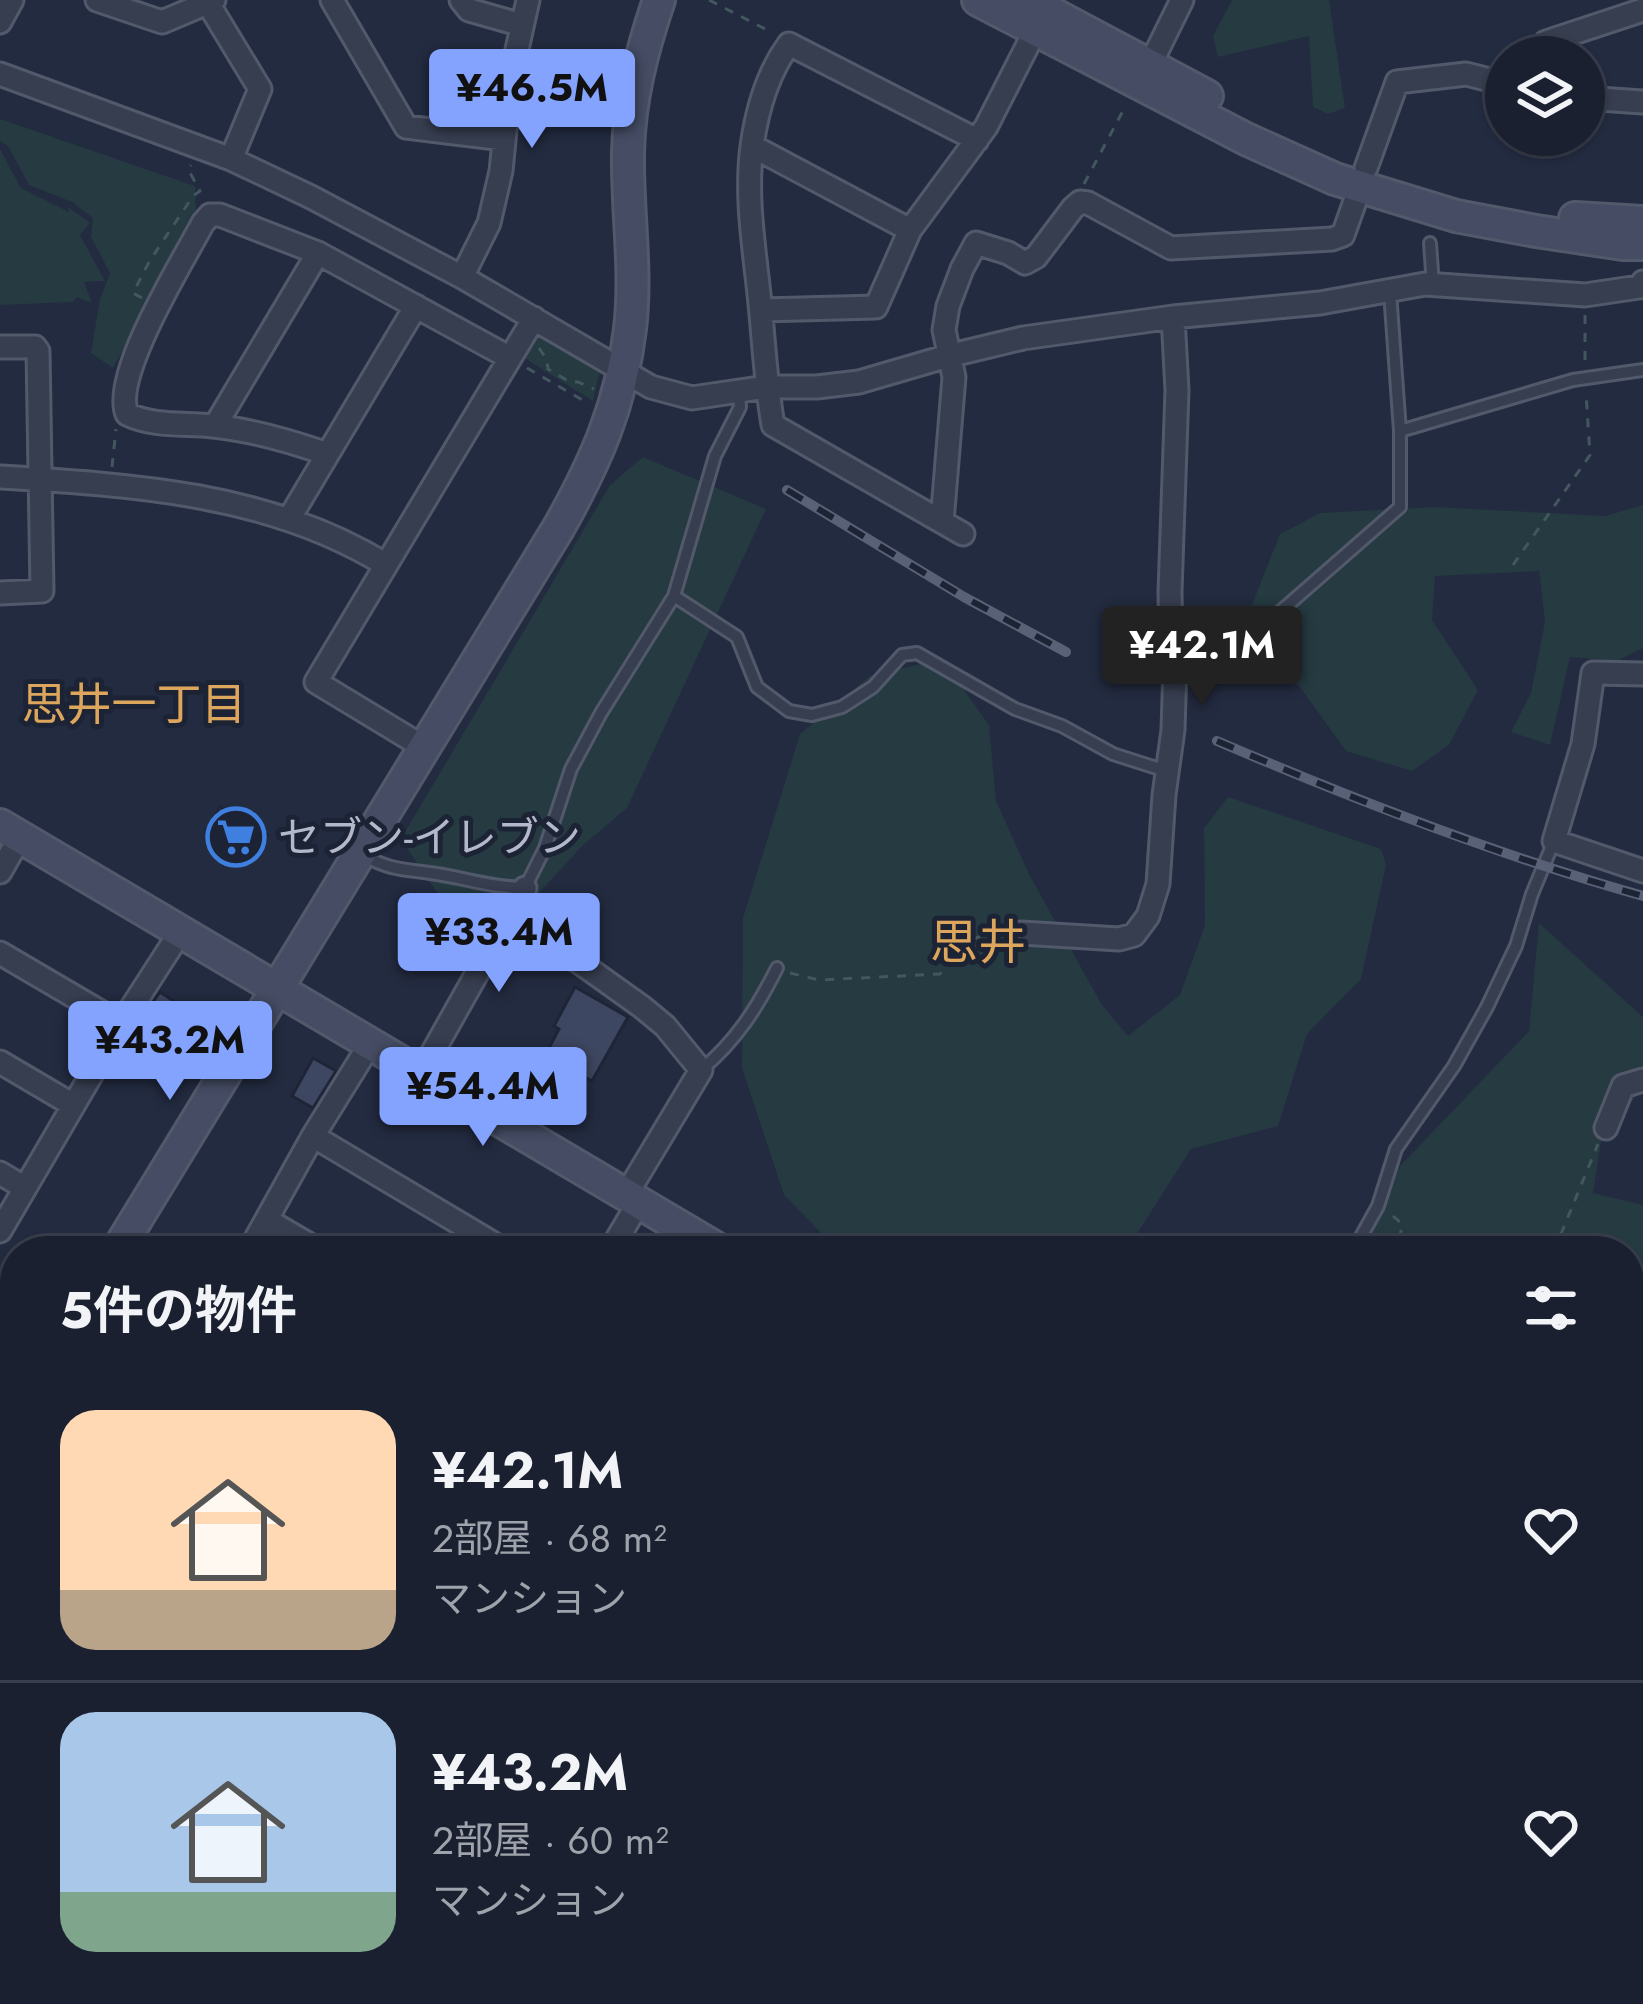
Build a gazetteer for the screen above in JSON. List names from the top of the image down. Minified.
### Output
{"districts":["思井一丁目","思井"],"places":{"supermarket":["セブン-イレブン"]},"page":{"price":["¥46.5M","¥42.1M","¥33.4M","¥43.2M","¥54.4M"],"heading":"5件の物件","list":[{"name":"¥42.1M","note":"2部屋 · 68 m² · マンション"},{"name":"¥43.2M","note":"2部屋 · 60 m² · マンション"}]}}
